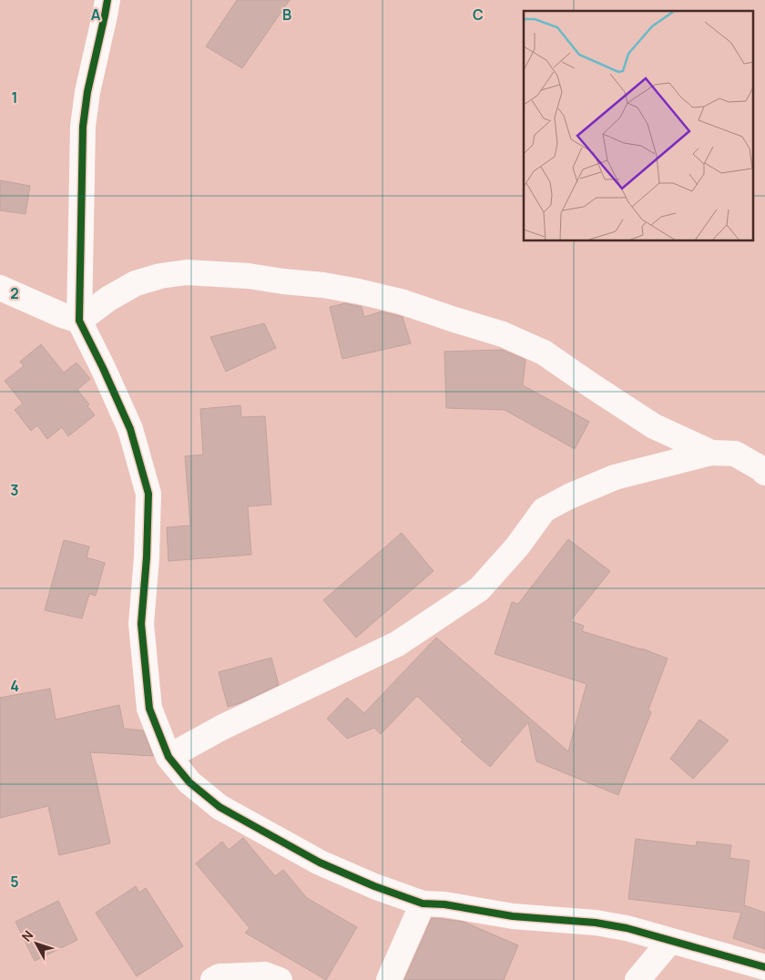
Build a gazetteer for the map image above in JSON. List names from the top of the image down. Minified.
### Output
{"north":"top left","grid":{"columns":["A","B","C"],"rows":["1","2","3","4","5"]}}
